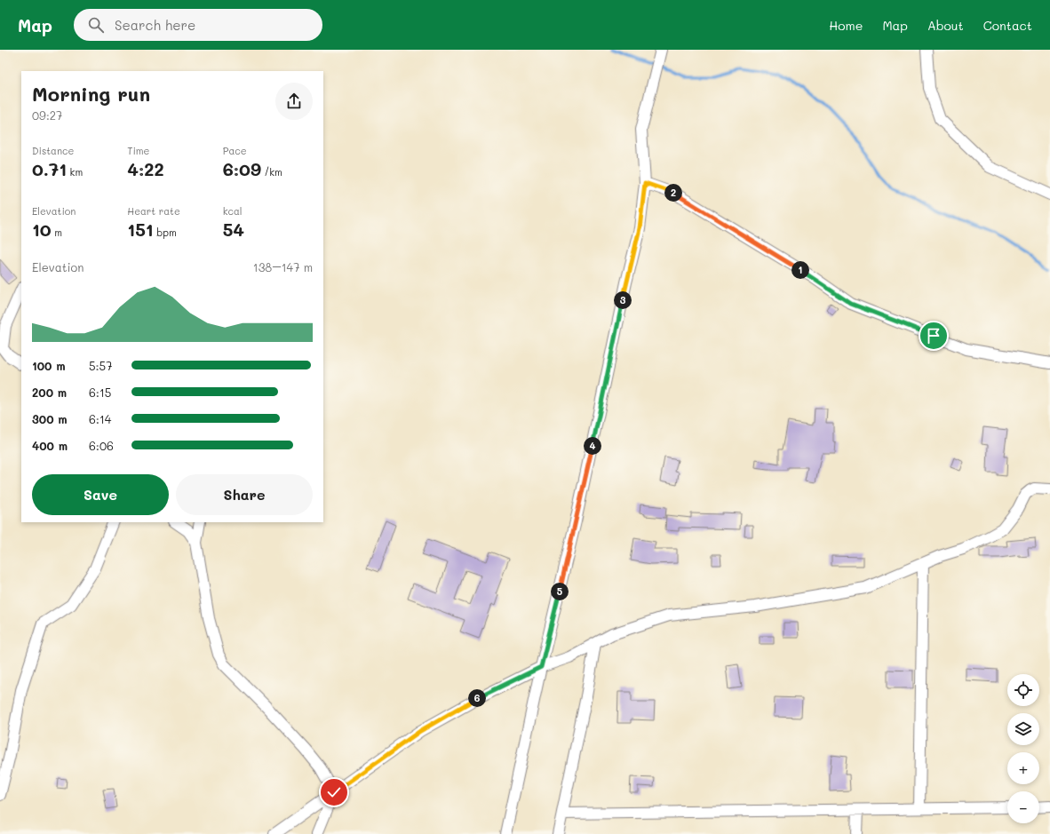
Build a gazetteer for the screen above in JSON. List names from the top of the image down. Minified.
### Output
{"page":{"header":"Map","search":"Search here","nav":["Home","Map","About","Contact"],"heading":["Morning run","09:27"],"stats":[["Distance","0.71 km"],["Time","4:22"],["Pace","6:09 /km"],["Elevation","10 m"],["Heart rate","151 bpm"],["kcal","54"]],"pins":["2","1","3","4","5","6"],"chart":["Elevation","138–147 m"],"list":[{"name":"100 m","note":"5:57"},{"name":"200 m","note":"6:15"},{"name":"300 m","note":"6:14"},{"name":"400 m","note":"6:06"}],"buttons":["Save","Share"],"map_buttons":["+","−"]}}
